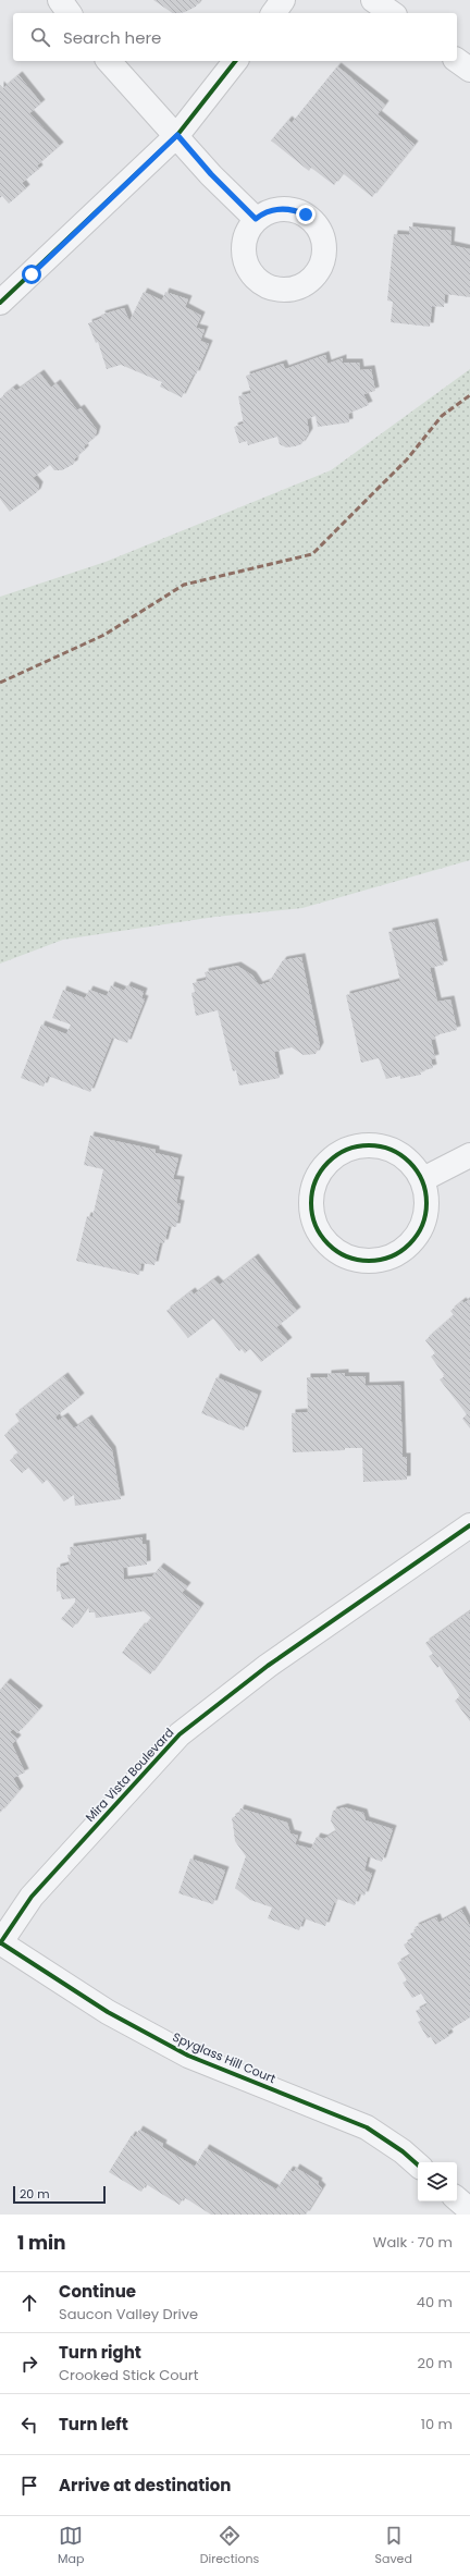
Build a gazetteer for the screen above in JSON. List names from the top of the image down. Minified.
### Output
{"streets":{"street":["Mira Vista Boulevard","Spyglass Hill Court"]},"crossings":[["Mira Vista Boulevard","Spyglass Hill Court"]],"scale_bar":"20 m","page":{"search":"Search here","scale":"20 m","heading":["1 min","Walk · 70 m"],"list":[["Continue","Saucon Valley Drive","40 m"],["Turn right","Crooked Stick Court","20 m"],["Turn left","10 m"],"Arrive at destination"],"nav":["Map","Directions","Saved"]}}
